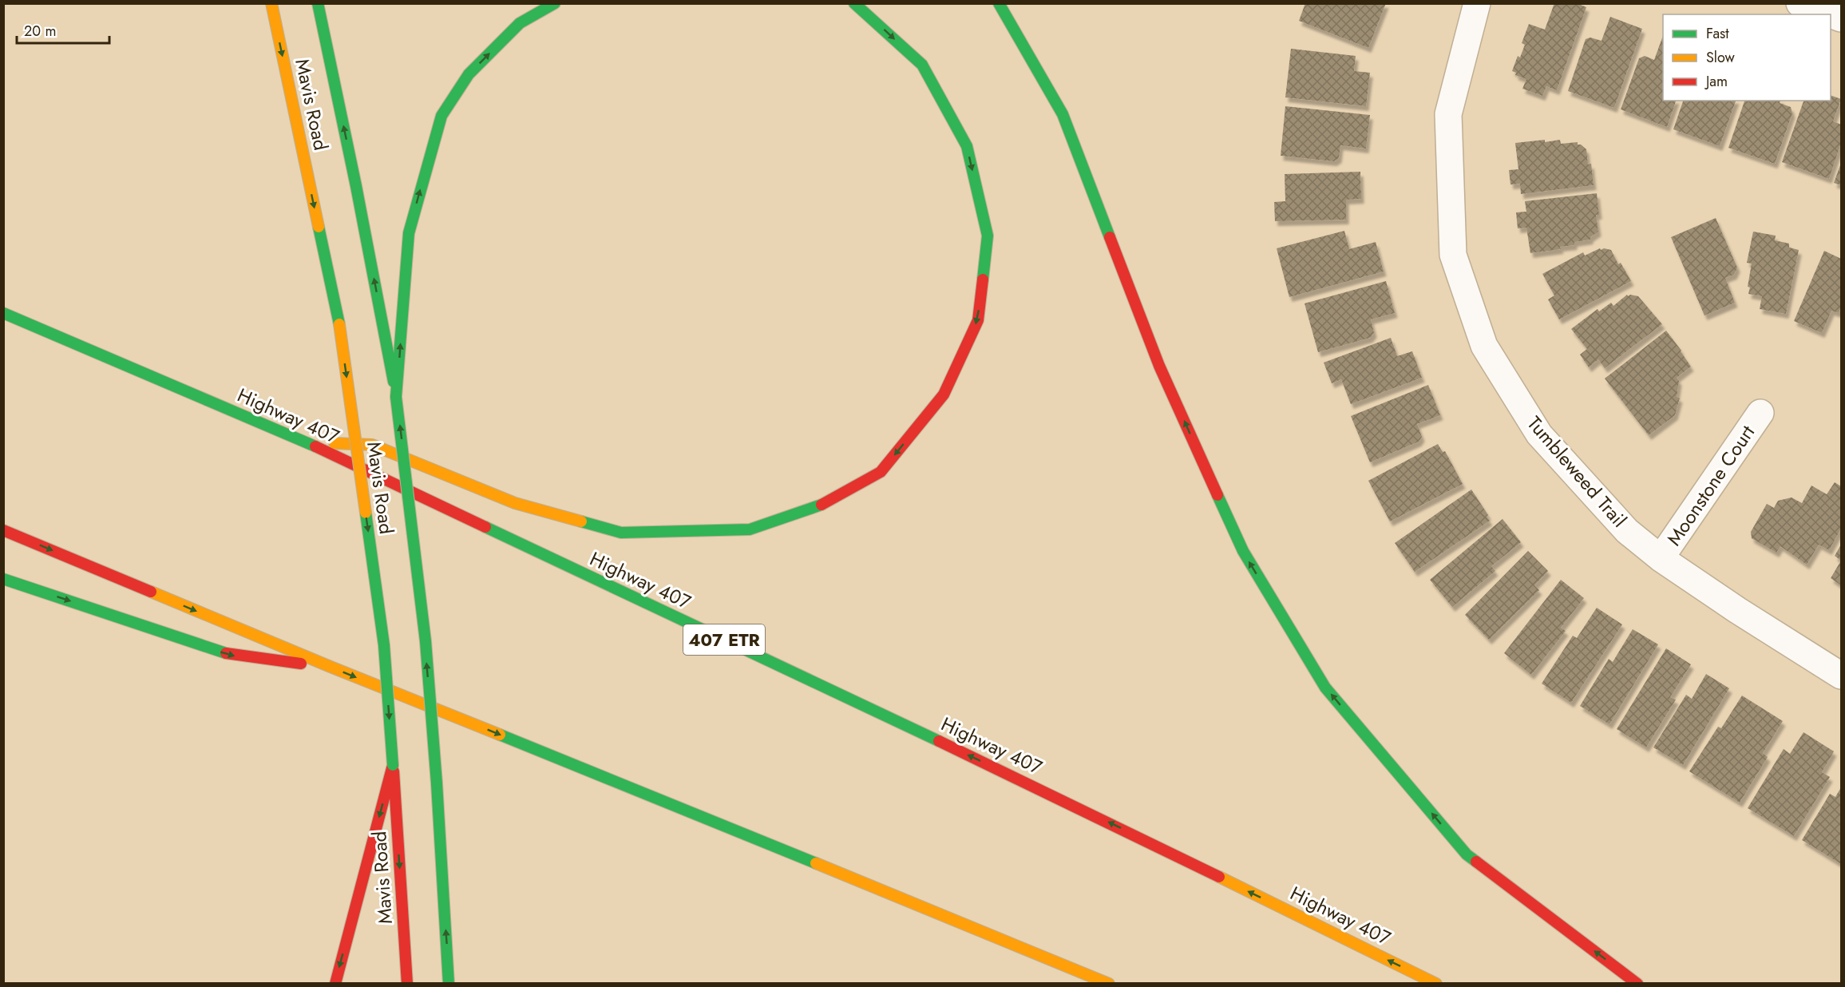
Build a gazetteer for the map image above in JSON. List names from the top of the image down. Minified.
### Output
{"streets":{"main road":["Mavis Road","Highway 407","407 ETR"],"street":["Tumbleweed Trail","Moonstone Court"]},"crossings":[["Tumbleweed Trail","Moonstone Court"]],"one_way":["Highway 407"],"legend":["Fast","Slow","Jam"],"scale_bar":"20 m"}
